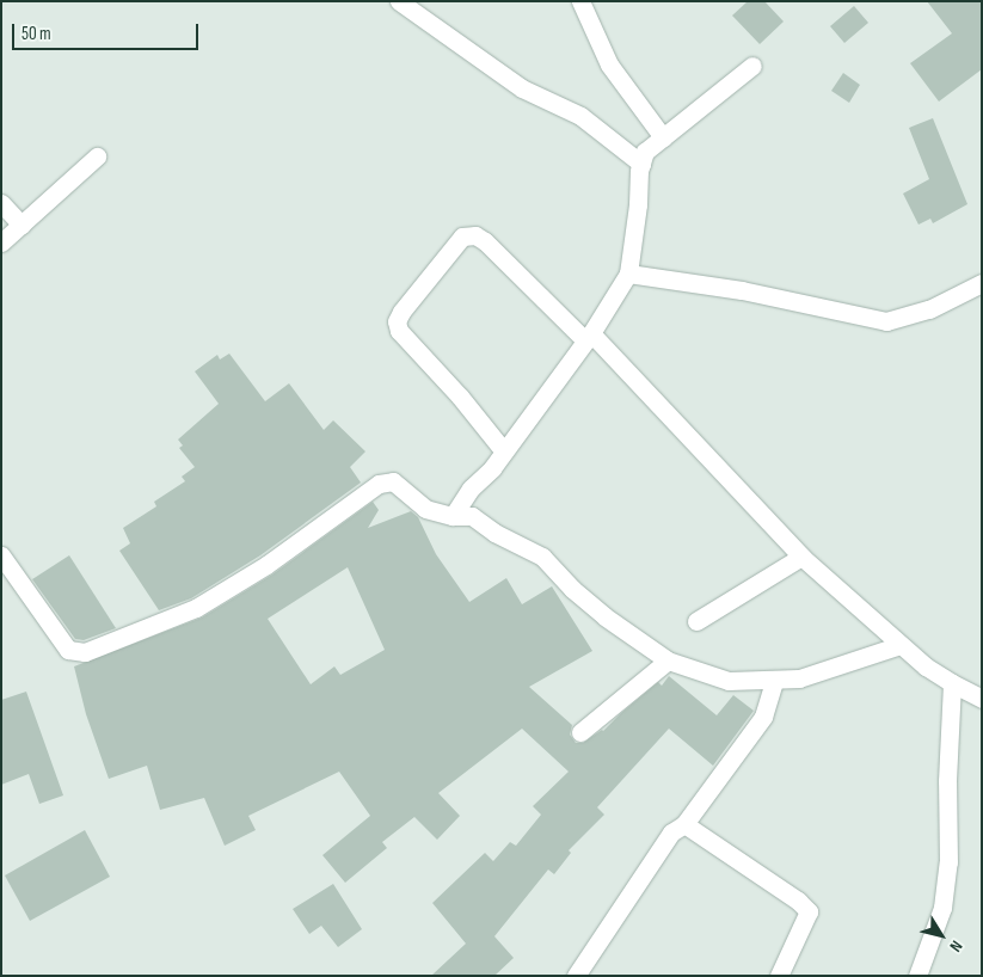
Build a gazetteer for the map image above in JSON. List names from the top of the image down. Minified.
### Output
{"scale_bar":"50 m","north":"bottom right"}
